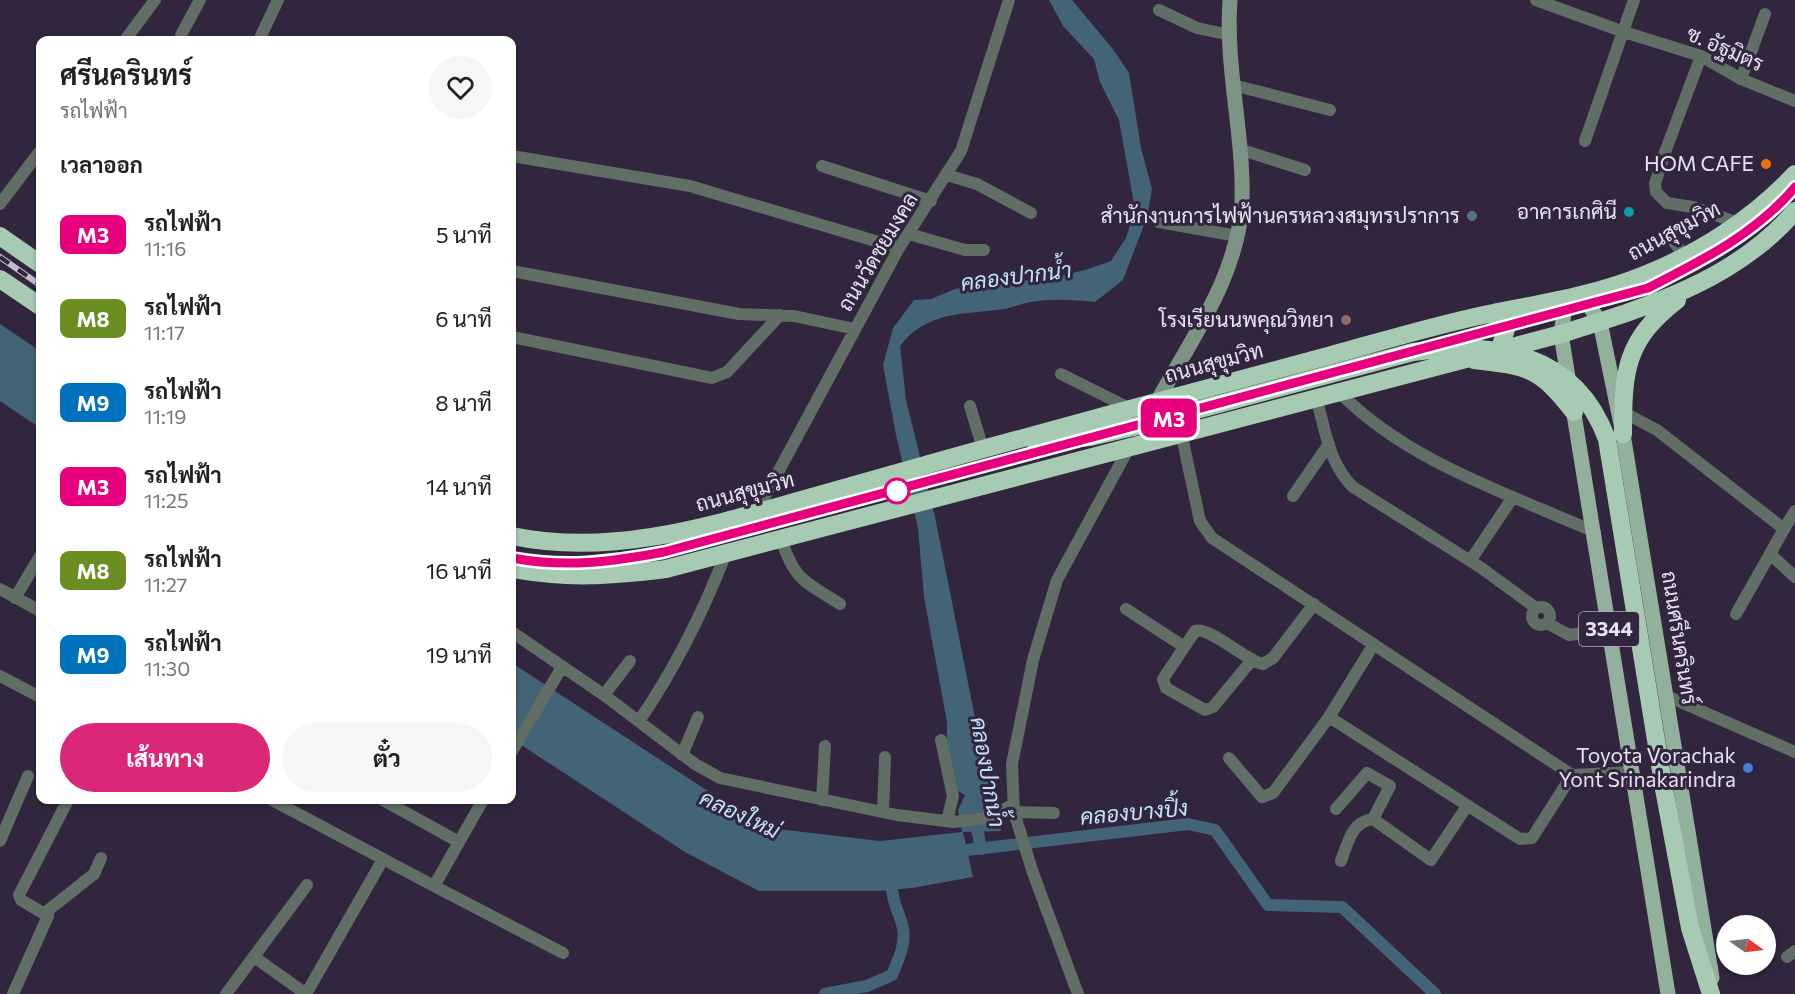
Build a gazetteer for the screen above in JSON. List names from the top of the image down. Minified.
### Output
{"streets":{"highway":["ถนนสุขุมวิท"],"main road":["3344","ถนนศรีนครินทร์"],"street":["ซ. อัฐมิตร","ถนนวัดชยมงคล"]},"crossings":[["ถนนสุขุมวิท","ถนนวัดชยมงคล"],["ถนนสุขุมวิท","3344"],["ถนนสุขุมวิท","ถนนศรีนครินทร์"],["3344","ถนนศรีนครินทร์"]],"water":["คลองปากน้ำ","คลองบางปิ้ง","คลองใหม่"],"places":["HOM CAFE","อาคารเกศินี","สำนักงานการไฟฟ้านครหลวงสมุทรปราการ","โรงเรียนนพคุณวิทยา","Toyota Vorachak Yont Srinakarindra"],"lines":["metro line M3"],"north":"right","page":{"on_map":"M3","heading":[["ศรีนครินทร์","รถไฟฟ้า"],"เวลาออก"],"list":[{"mark":"M3","name":"รถไฟฟ้า","note":"11:16","value":"5 นาที"},{"mark":"M8","name":"รถไฟฟ้า","note":"11:17","value":"6 นาที"},{"mark":"M9","name":"รถไฟฟ้า","note":"11:19","value":"8 นาที"},{"mark":"M3","name":"รถไฟฟ้า","note":"11:25","value":"14 นาที"},{"mark":"M8","name":"รถไฟฟ้า","note":"11:27","value":"16 นาที"},{"mark":"M9","name":"รถไฟฟ้า","note":"11:30","value":"19 นาที"}],"buttons":["เส้นทาง","ตั๋ว"]}}
